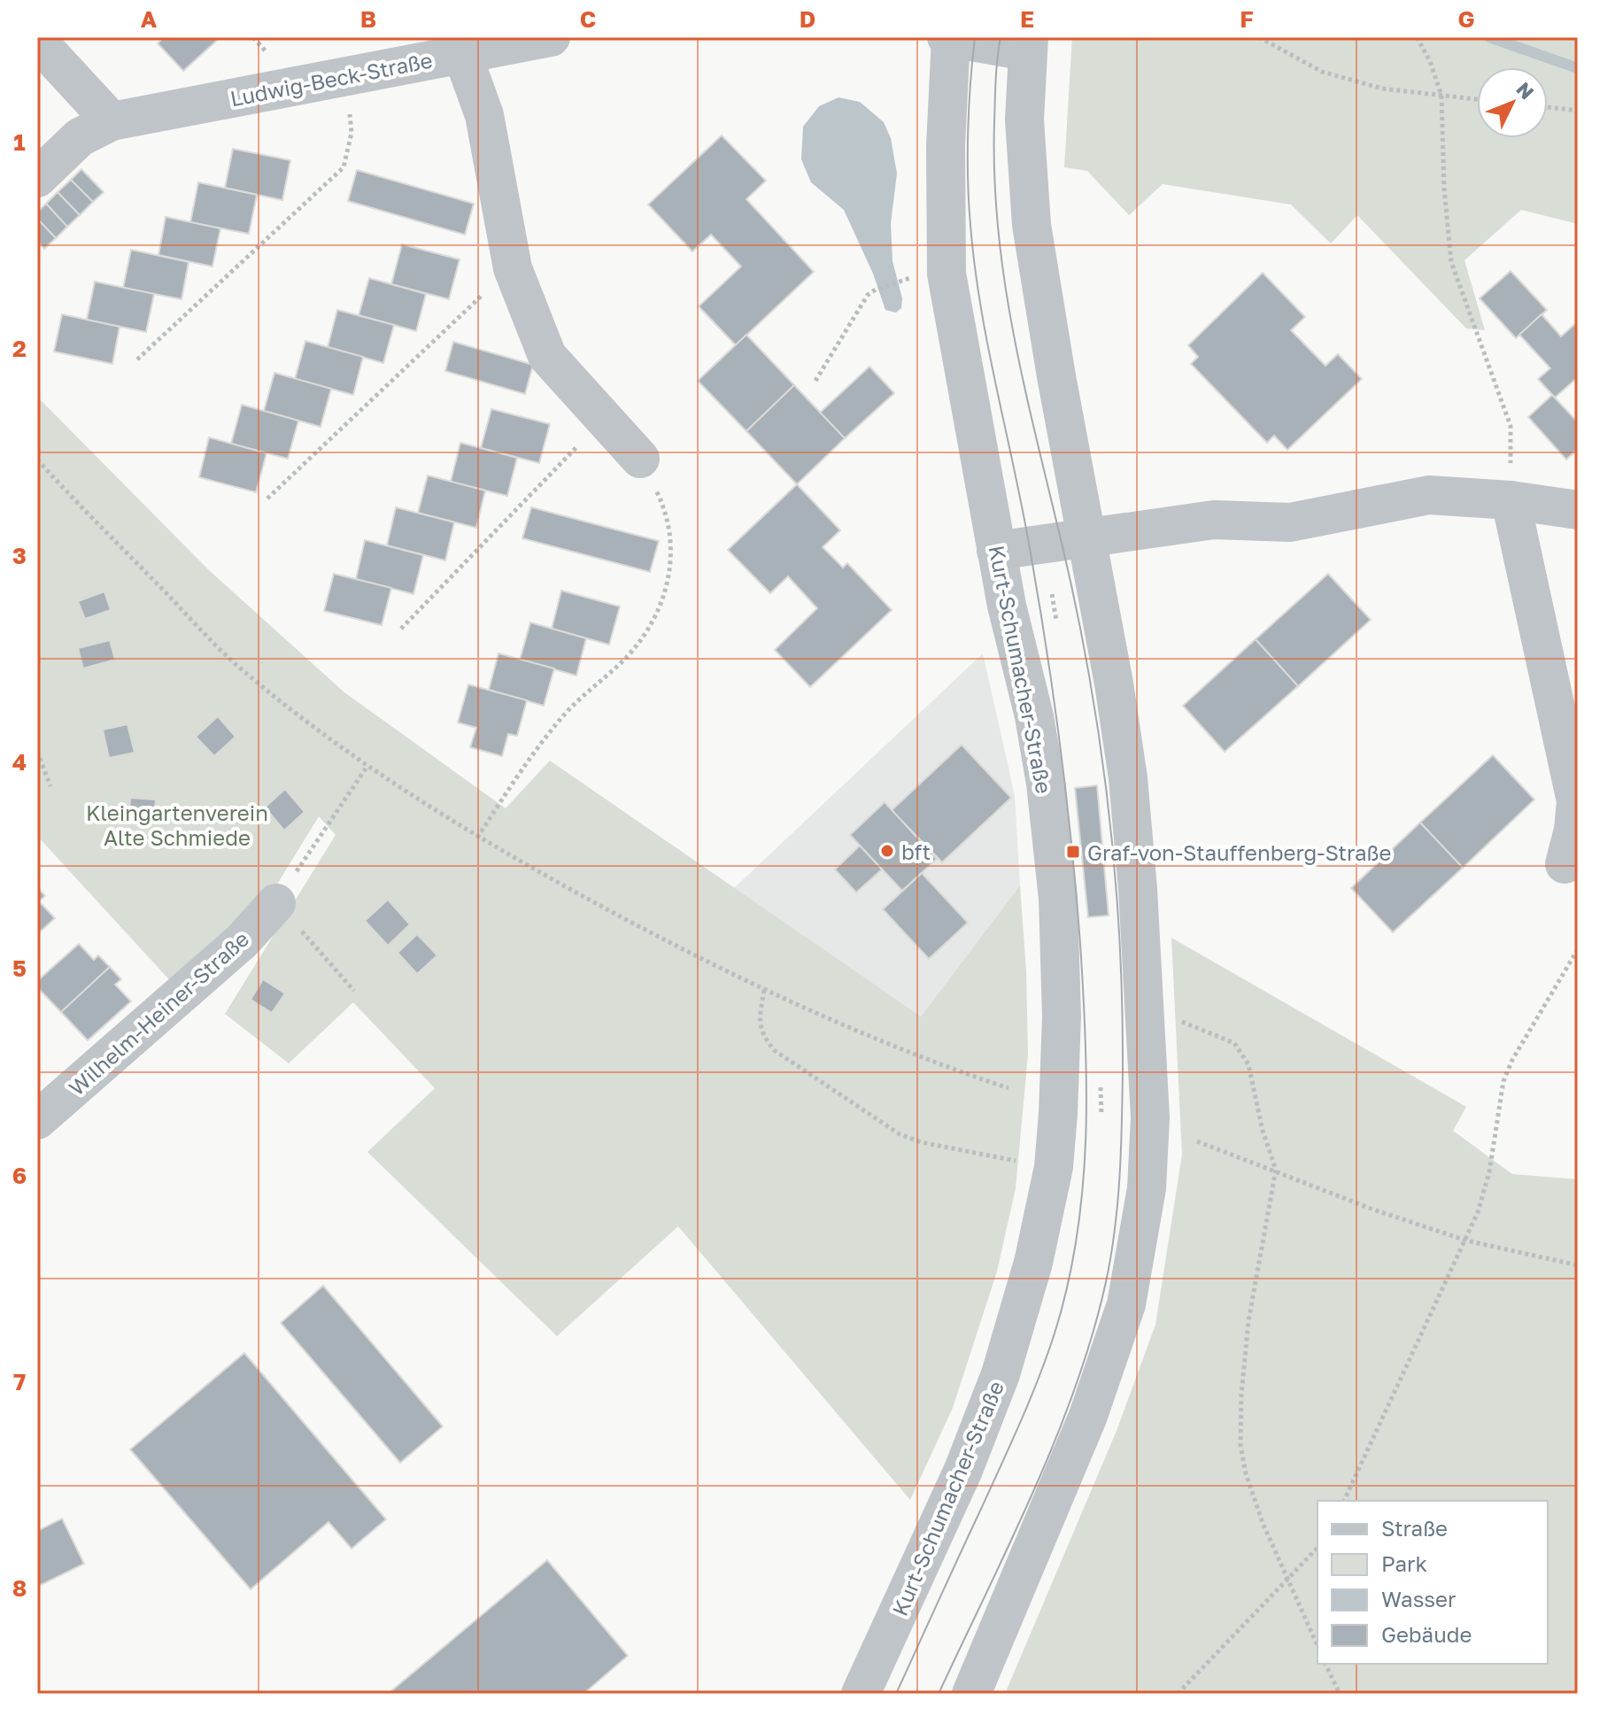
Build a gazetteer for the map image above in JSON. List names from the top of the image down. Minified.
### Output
{"streets":{"street":["Ludwig-Beck-Straße","Kurt-Schumacher-Straße","Wilhelm-Heiner-Straße"]},"parks":["Kleingartenverein Alte Schmiede"],"places":{"other":["bft"],"transit":["Graf-von-Stauffenberg-Straße"]},"legend":["Straße","Park","Wasser","Gebäude"],"north":"top right","grid":{"columns":["A","B","C","D","E","F","G"],"rows":["1","2","3","4","5","6","7","8"]}}
